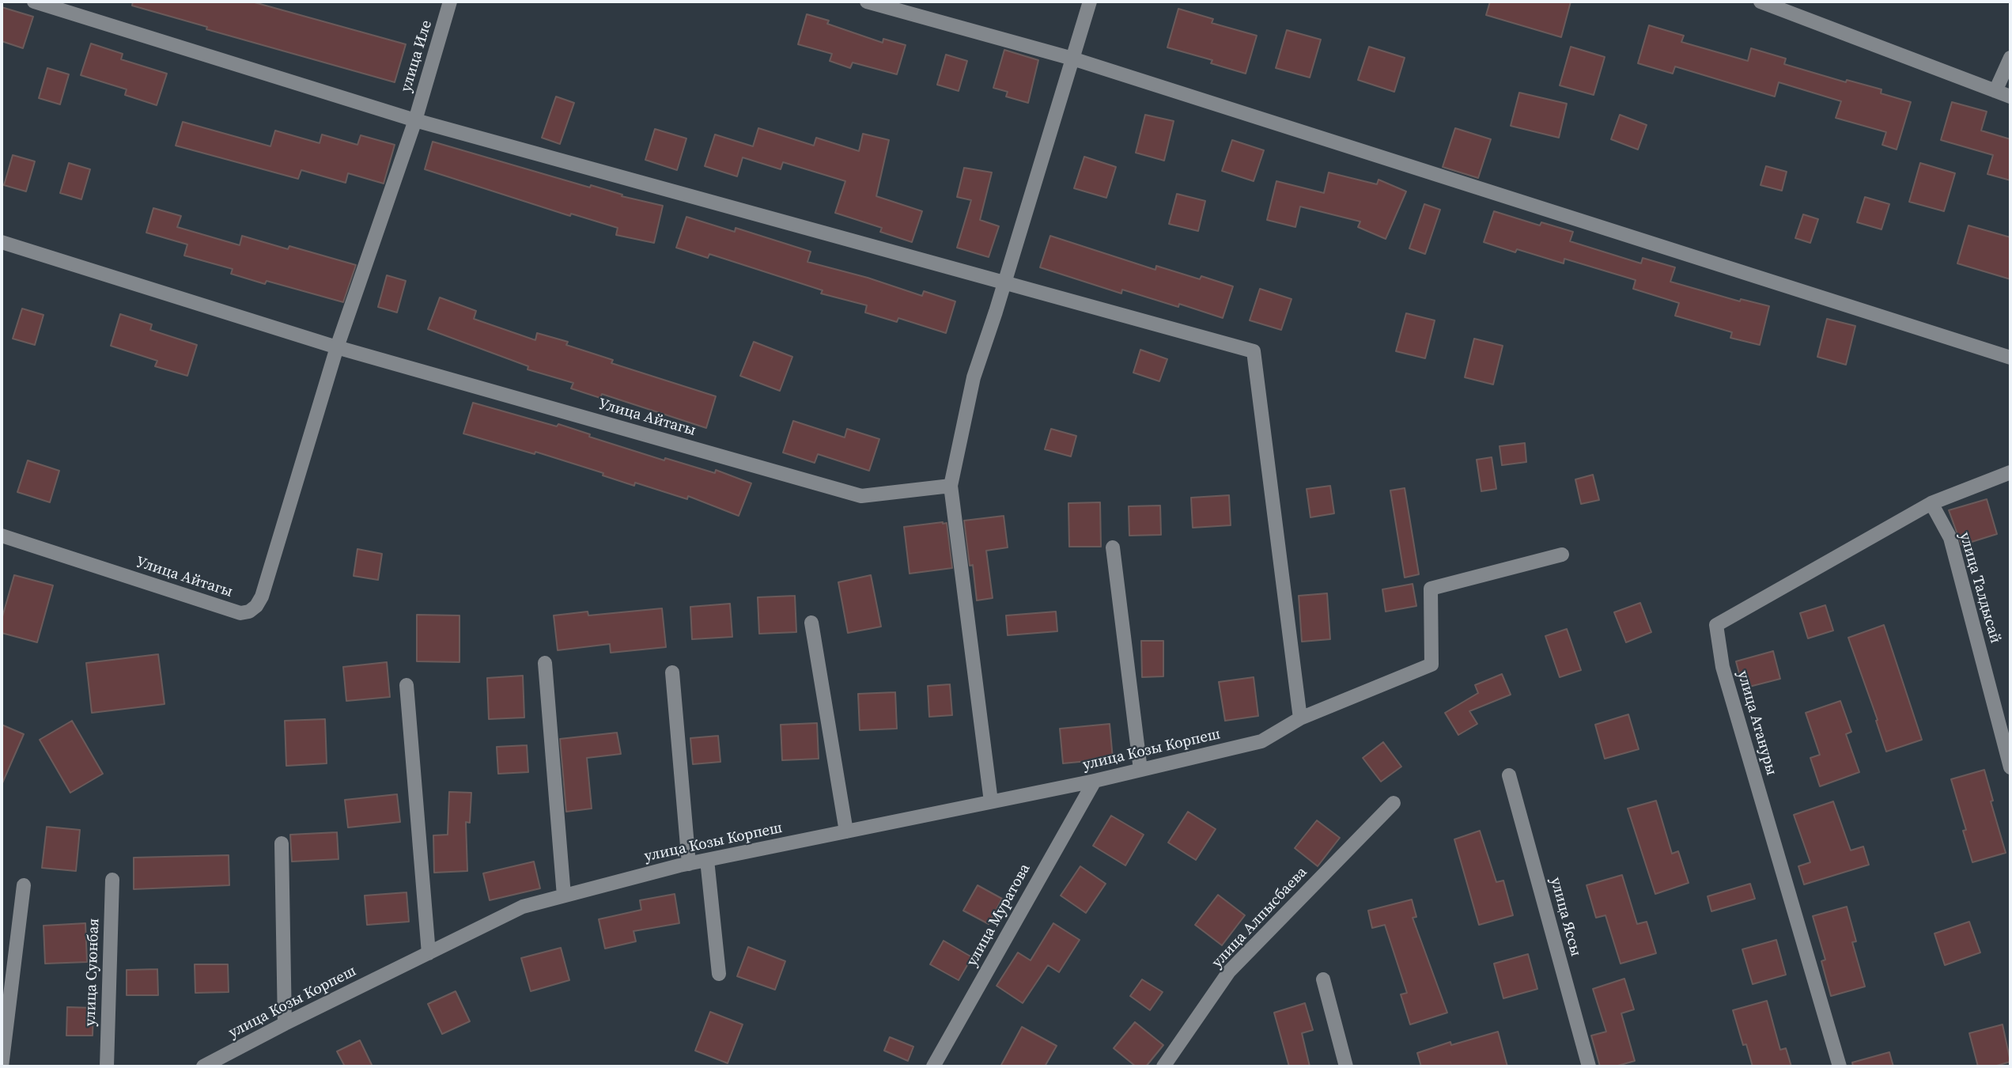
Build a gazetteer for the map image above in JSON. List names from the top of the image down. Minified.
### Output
{"streets":{"street":["улица Иле","Улица Айтагы","улица Талдысай","улица Атануры","улица Козы Корпеш","улица Муратова","улица Яссы","улица Алпысбаева","улица Суюнбая"]},"crossings":[["улица Иле","Улица Айтагы"],["улица Талдысай","улица Атануры"],["улица Козы Корпеш","улица Муратова"]]}
